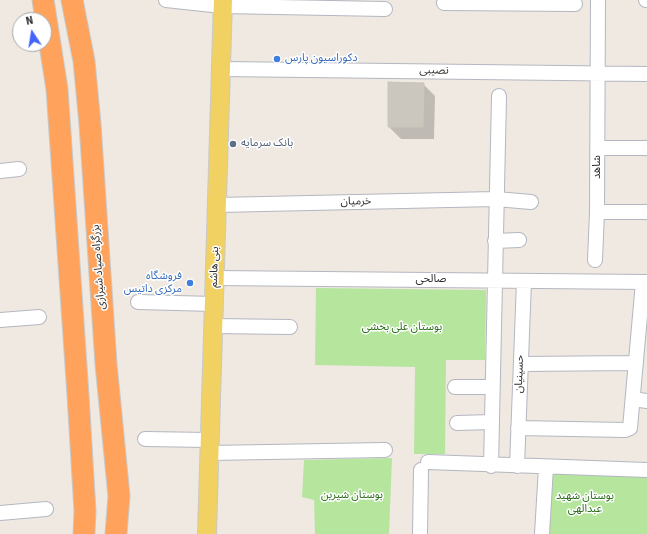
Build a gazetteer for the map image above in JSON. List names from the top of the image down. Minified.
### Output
{"streets":{"highway":["بزرگراه صیاد شیرازی"],"main road":["بنی هاشم"],"street":["نصیبی","شاهد","خرمیان","صالحی","حسینیان"]},"crossings":[["نصیبی","شاهد"],["نصیبی","بنی هاشم"],["خرمیان","بنی هاشم"],["بنی هاشم","صالحی"],["صالحی","حسینیان"]],"parks":["بوستان علی بخشی","بوستان شیرین","بوستان شهید عبدالهی"],"places":["دکوراسیون پارس","بانک سرمایه","فروشگاه مرکزی داتیس"],"north":"top"}
